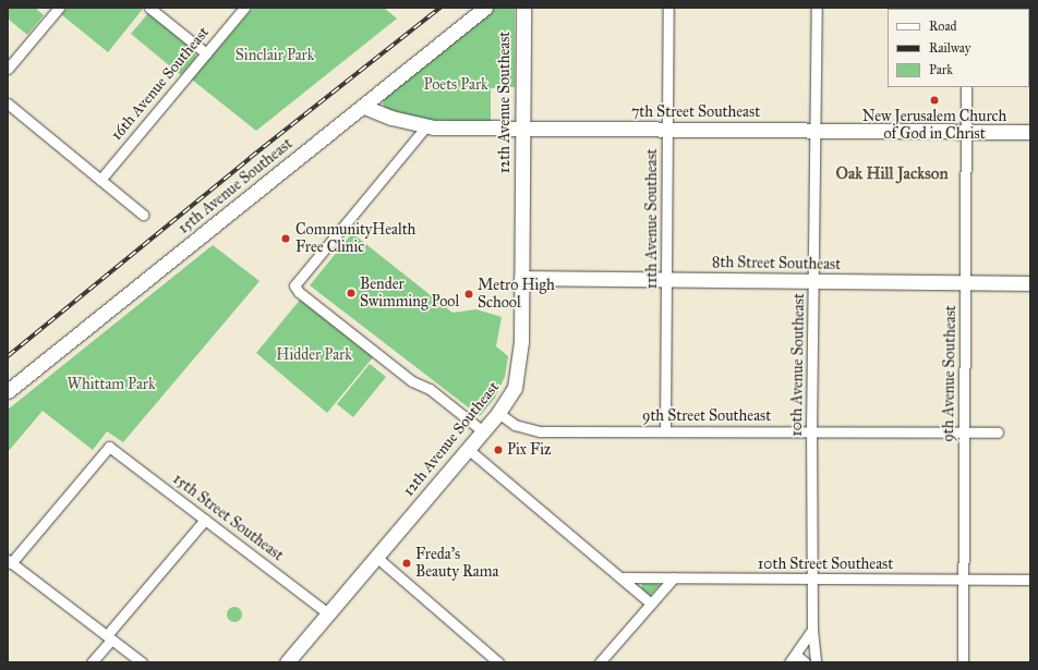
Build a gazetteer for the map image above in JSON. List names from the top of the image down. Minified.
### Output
{"streets":{"main road":["12th Avenue Southeast","7th Street Southeast","15th Avenue Southeast","8th Street Southeast"],"street":["16th Avenue Southeast","11th Avenue Southeast","10th Avenue Southeast","9th Avenue Southeast","9th Street Southeast","15th Street Southeast","10th Street Southeast"]},"crossings":[["12th Avenue Southeast","7th Street Southeast"],["12th Avenue Southeast","8th Street Southeast"],["12th Avenue Southeast","9th Street Southeast"],["12th Avenue Southeast","15th Street Southeast"],["7th Street Southeast","15th Avenue Southeast"],["7th Street Southeast","11th Avenue Southeast"],["7th Street Southeast","10th Avenue Southeast"],["7th Street Southeast","9th Avenue Southeast"],["11th Avenue Southeast","8th Street Southeast"],["11th Avenue Southeast","9th Street Southeast"],["8th Street Southeast","10th Avenue Southeast"],["8th Street Southeast","9th Avenue Southeast"],["10th Avenue Southeast","9th Street Southeast"],["10th Avenue Southeast","10th Street Southeast"],["9th Avenue Southeast","9th Street Southeast"],["9th Avenue Southeast","10th Street Southeast"]],"districts":["Oak Hill Jackson"],"parks":["Sinclair Park","Poets Park","Hidder Park","Whittam Park"],"places":["New Jerusalem Church of God in Christ","CommunityHealth Free Clinic","Bender Swimming Pool","Metro High School","Pix Fiz","Freda's Beauty Rama"],"legend":["Road","Railway","Park"]}
